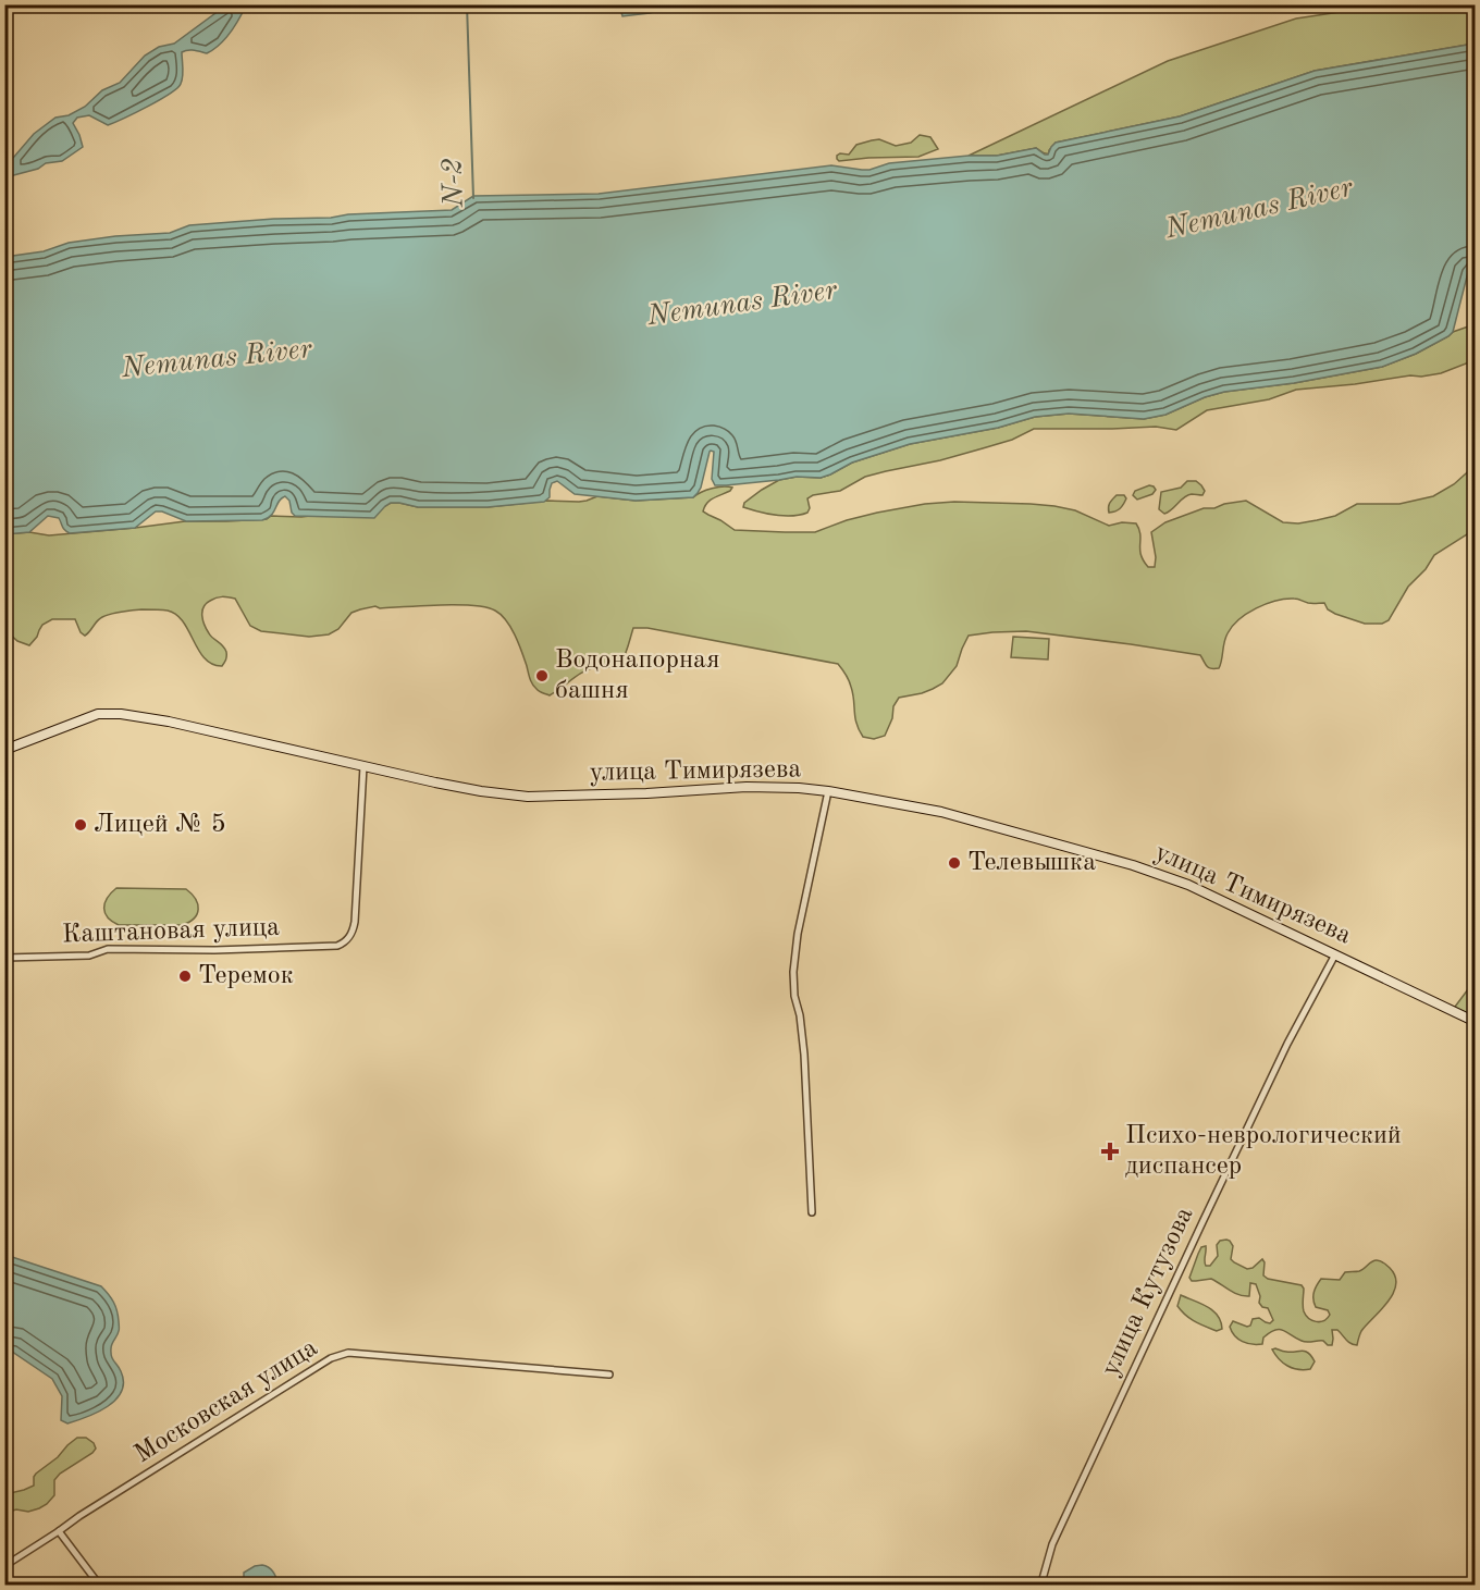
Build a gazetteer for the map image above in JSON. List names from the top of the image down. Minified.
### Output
{"streets":{"main road":["улица Тимирязева"],"street":["Каштановая улица","улица Кутузова","Московская улица"]},"crossings":[["улица Тимирязева","Каштановая улица"],["улица Тимирязева","улица Кутузова"]],"water":["N-2","Nemunas River"],"places":{"other":["Водонапорная башня","Лицей № 5","Телевышка","Теремок"],"health":["Психо-неврологический диспансер"]}}
